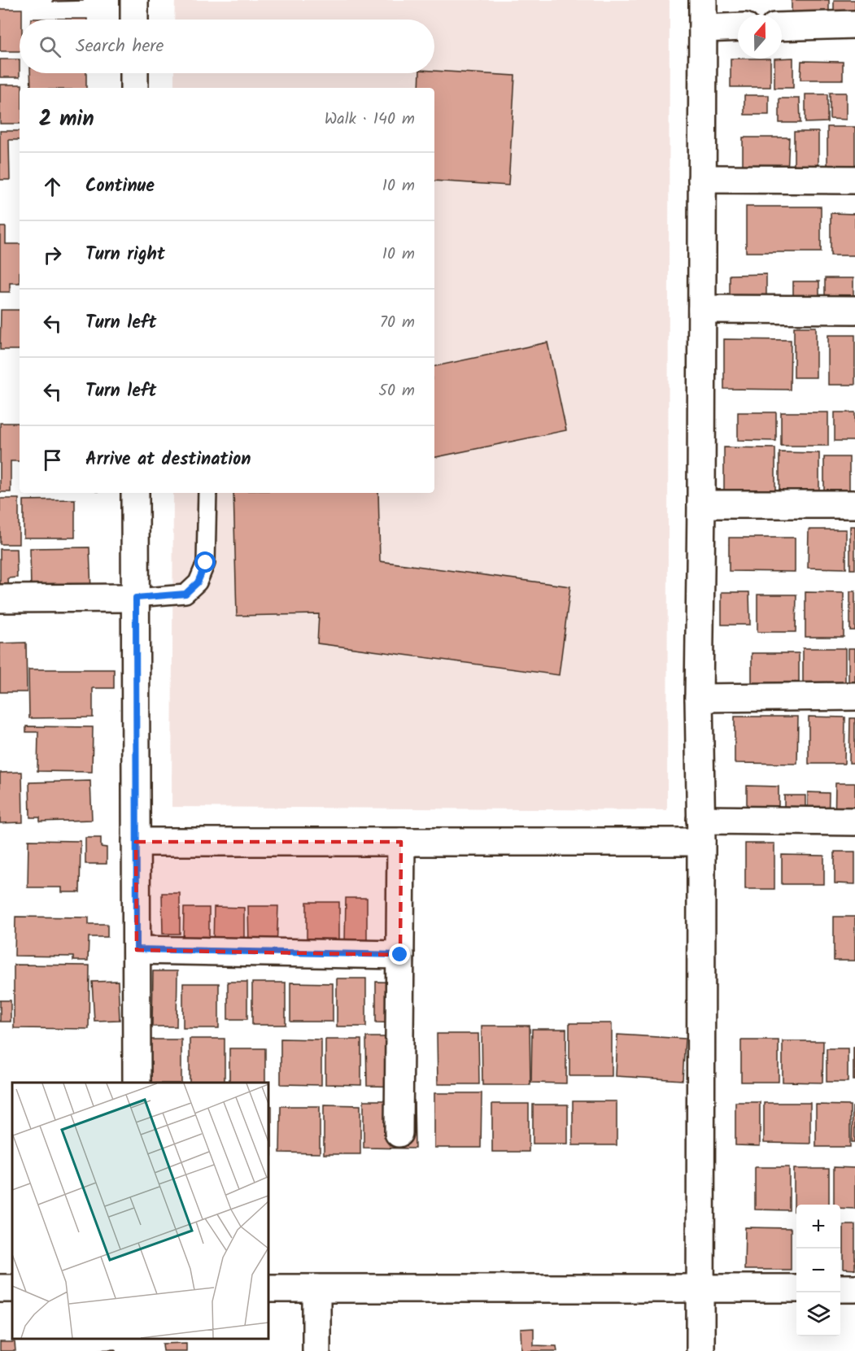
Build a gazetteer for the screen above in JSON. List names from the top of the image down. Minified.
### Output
{"north":"top","page":{"search":"Search here","heading":["2 min","Walk · 140 m"],"list":[["Continue","10 m"],["Turn right","10 m"],["Turn left","70 m"],["Turn left","50 m"],"Arrive at destination"],"map_buttons":["+","−"]}}
